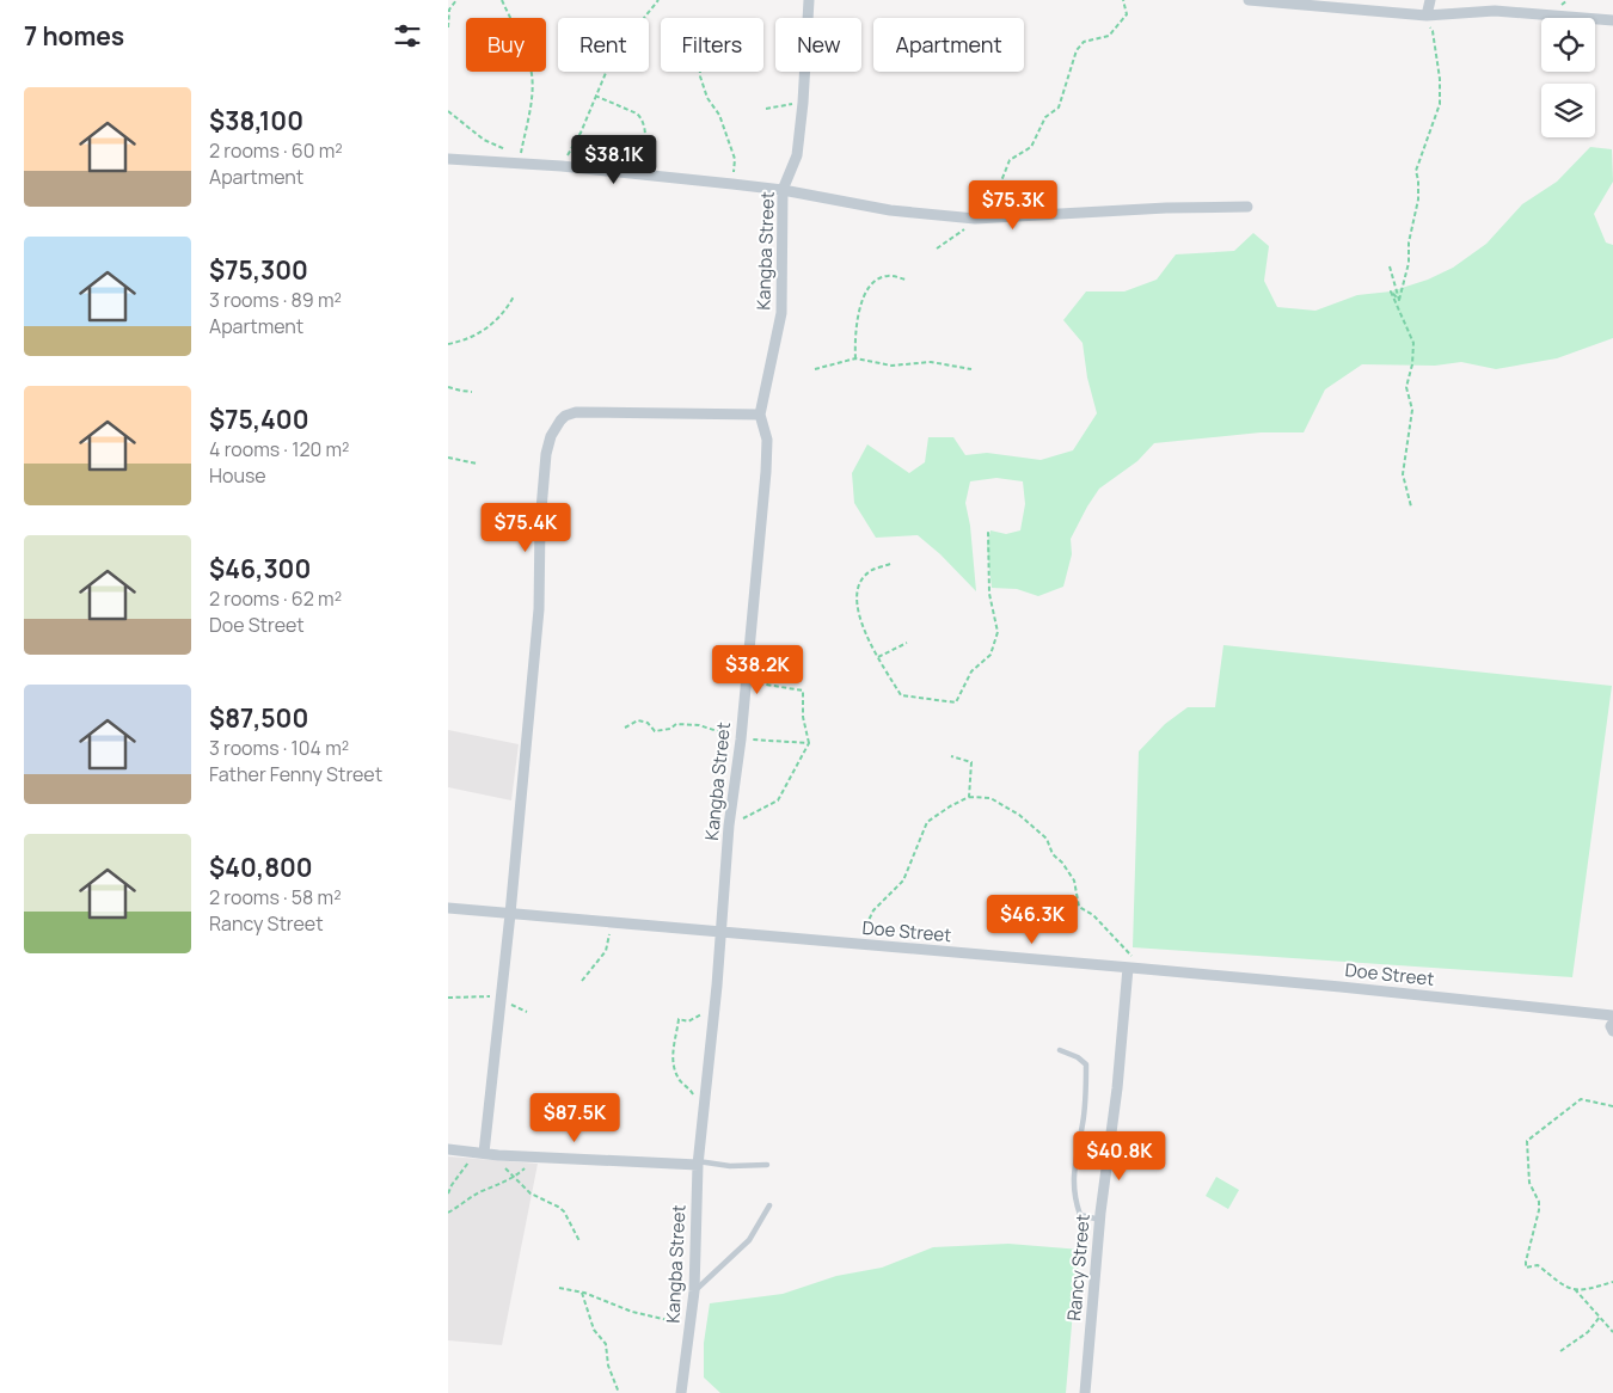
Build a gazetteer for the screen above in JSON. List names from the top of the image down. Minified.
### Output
{"streets":{"street":["Kangba Street","Doe Street","Rancy Street"]},"crossings":[["Kangba Street","Doe Street"],["Doe Street","Rancy Street"]],"page":{"heading":"7 homes","chip":["Buy","Rent","Filters","New","Apartment"],"list":[{"name":"$38,100","note":"2 rooms · 60 m² · Apartment"},{"name":"$75,300","note":"3 rooms · 89 m² · Apartment"},{"name":"$75,400","note":"4 rooms · 120 m² · House"},{"name":"$46,300","note":"2 rooms · 62 m² · Doe Street"},{"name":"$87,500","note":"3 rooms · 104 m² · Father Fenny Street"},{"name":"$40,800","note":"2 rooms · 58 m² · Rancy Street"}],"price":["$38.1K","$75.3K","$75.4K","$38.2K","$46.3K","$87.5K","$40.8K"]}}
